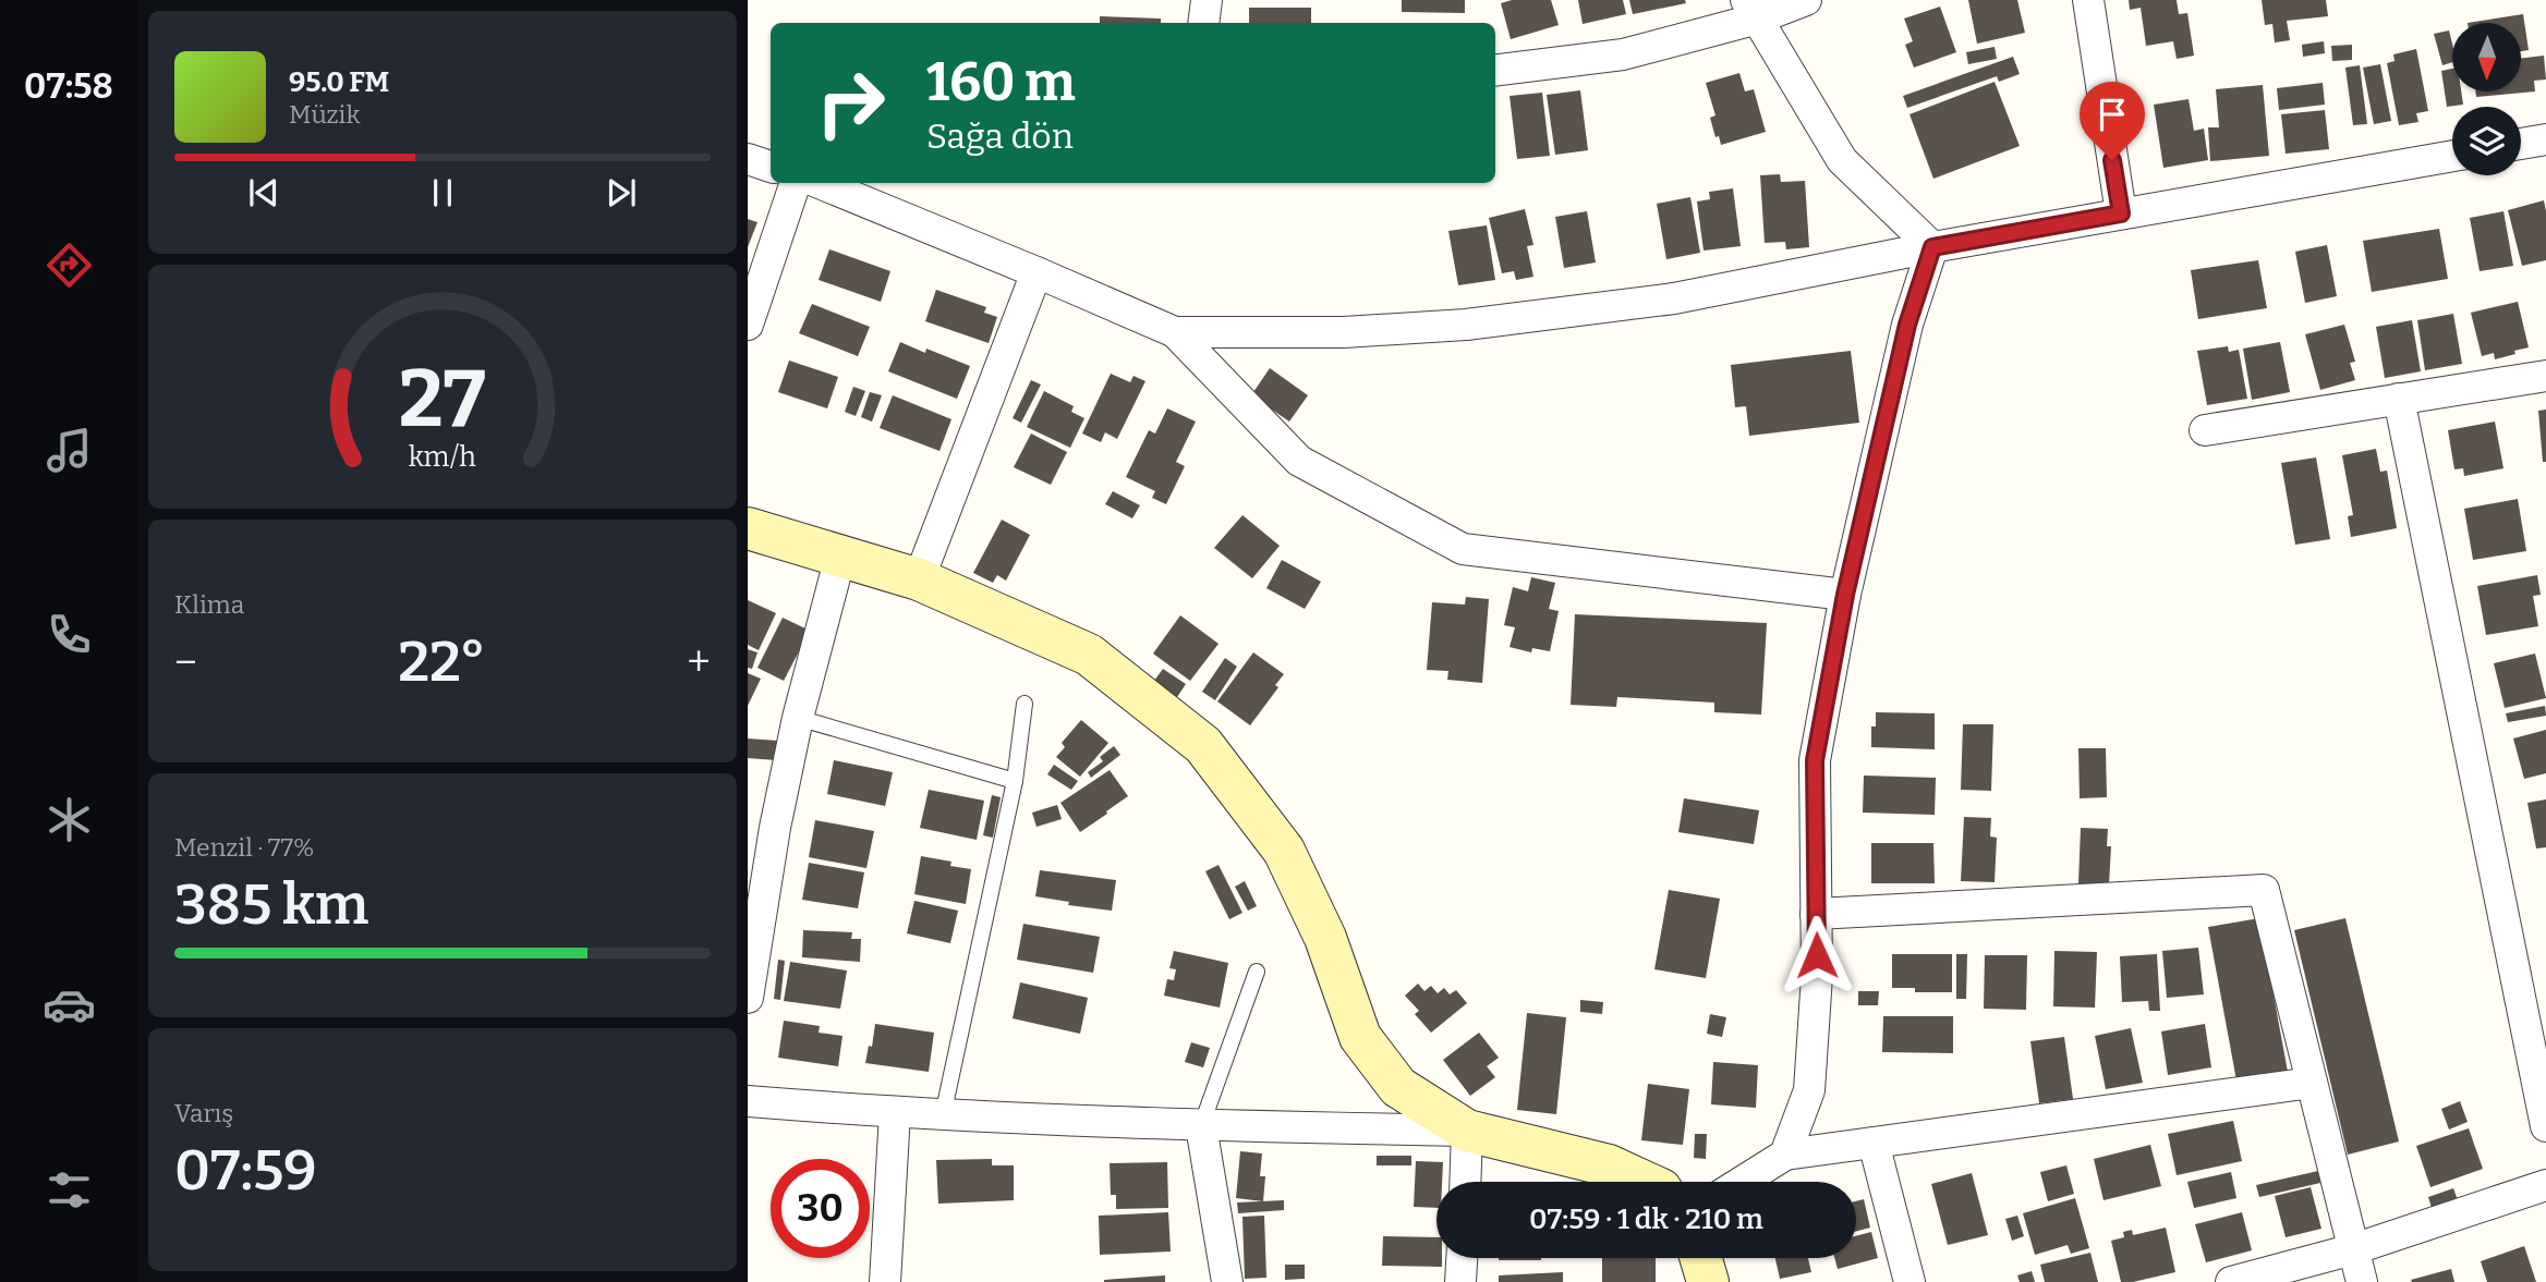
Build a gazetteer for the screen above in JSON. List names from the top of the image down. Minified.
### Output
{"north":"bottom","page":{"tabs":"07:58","turn":["160 m","Sağa dön"],"song":["95.0 FM","Müzik"],"tile":["Klima",["Menzil · 77%","385 km"],["Varış","07:59"]],"heat":["−","22°","+"],"limit":"30","trip":"07:59 · 1 dk · 210 m","gauge":["27","km/h"]}}
